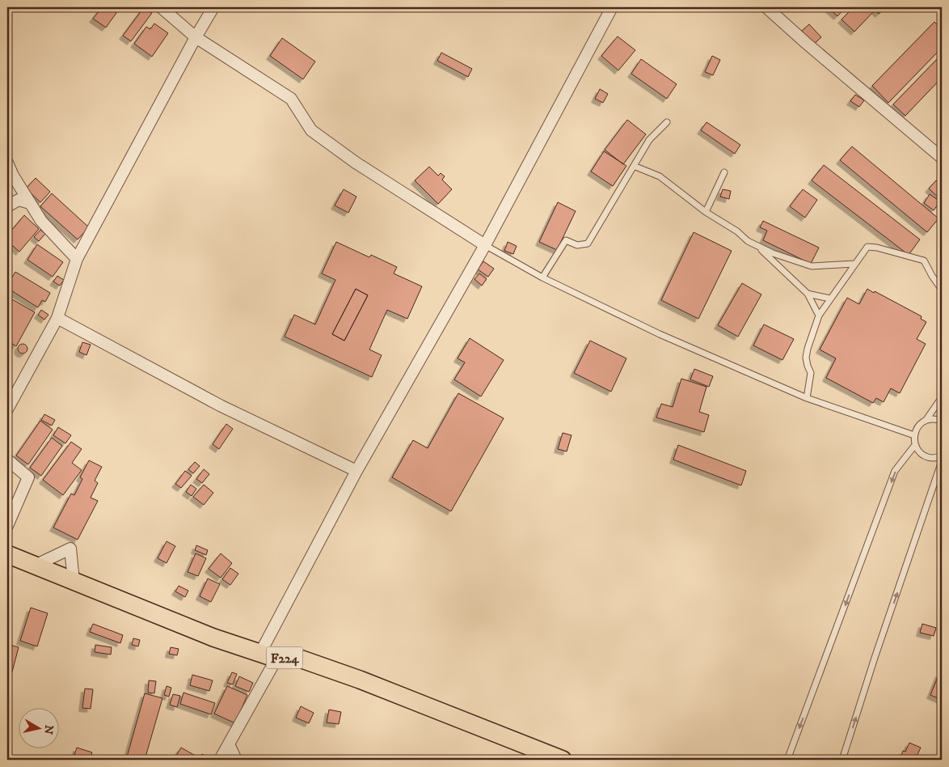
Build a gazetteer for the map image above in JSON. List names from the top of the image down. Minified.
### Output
{"streets":{"main road":["F224"]},"north":"right"}
